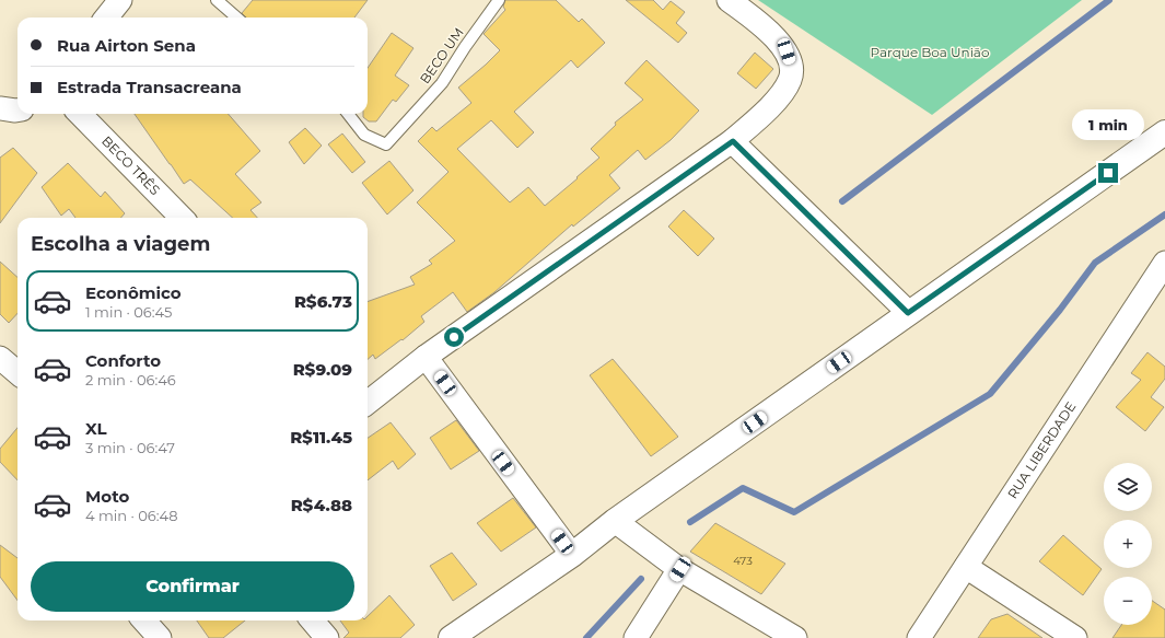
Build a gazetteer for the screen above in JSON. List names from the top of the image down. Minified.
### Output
{"streets":{"street":["BECO TRÊS","RUA LIBERDADE"],"lane":["BECO UM"]},"parks":["Parque Boa União"],"house_numbers":["473"],"page":{"banner":["Rua Airton Sena","Estrada Transacreana"],"bubble":"1 min","heading":"Escolha a viagem","list":[{"name":"Econômico","note":"1 min · 06:45","value":"R$6.73"},{"name":"Conforto","note":"2 min · 06:46","value":"R$9.09"},{"name":"XL","note":"3 min · 06:47","value":"R$11.45"},{"name":"Moto","note":"4 min · 06:48","value":"R$4.88"}],"map_buttons":["+","−"],"buttons":"Confirmar"}}
